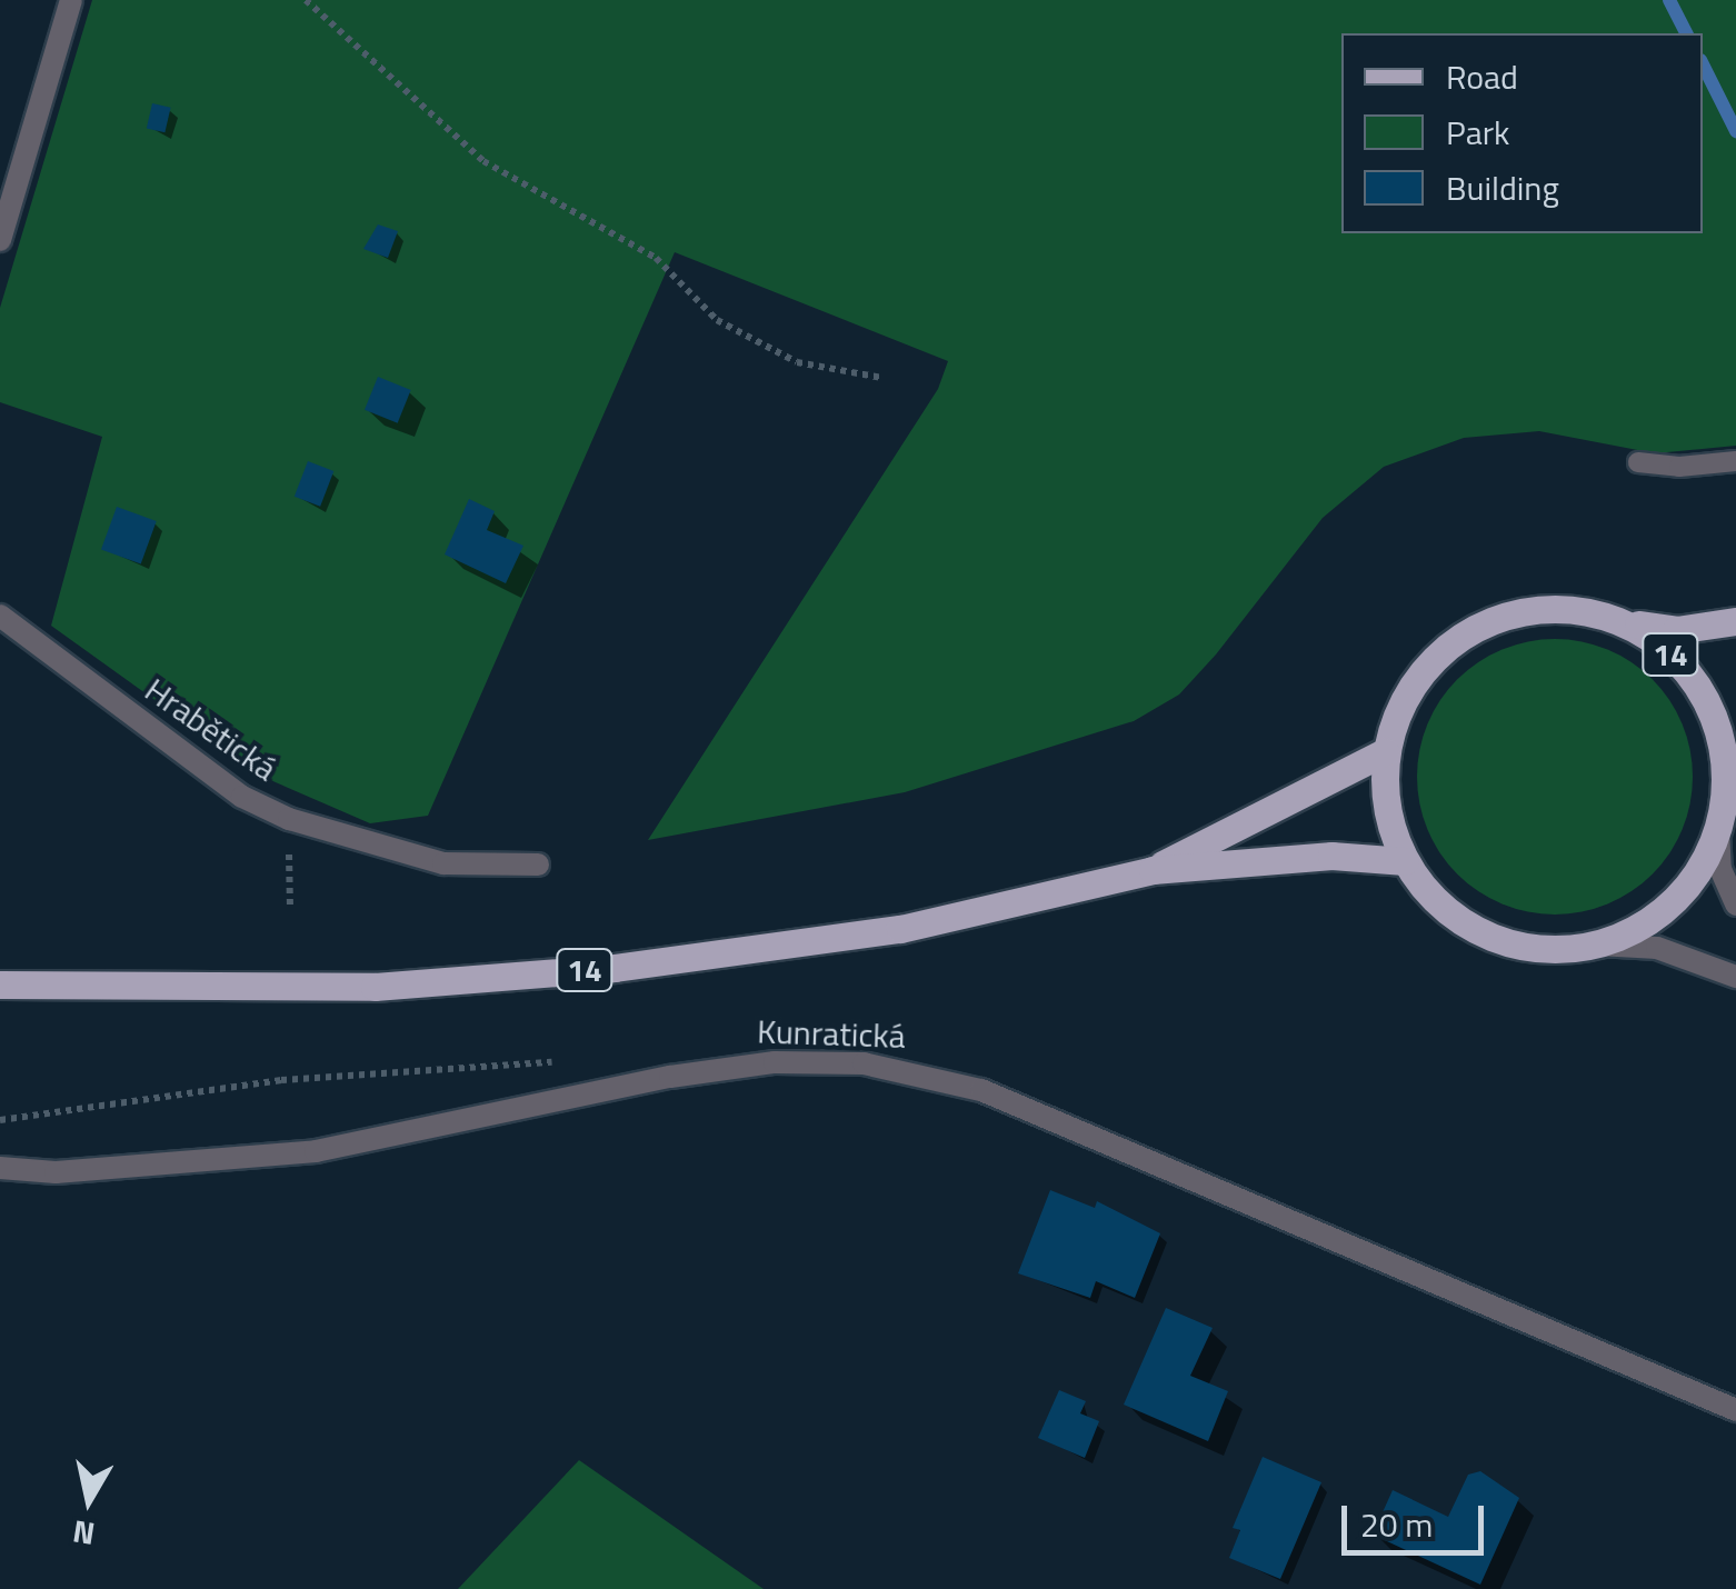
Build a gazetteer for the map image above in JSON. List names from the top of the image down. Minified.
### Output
{"streets":{"main road":["14"],"street":["Hrabětická","Kunratická"]},"legend":["Road","Park","Building"],"scale_bar":"20 m","north":"bottom"}
